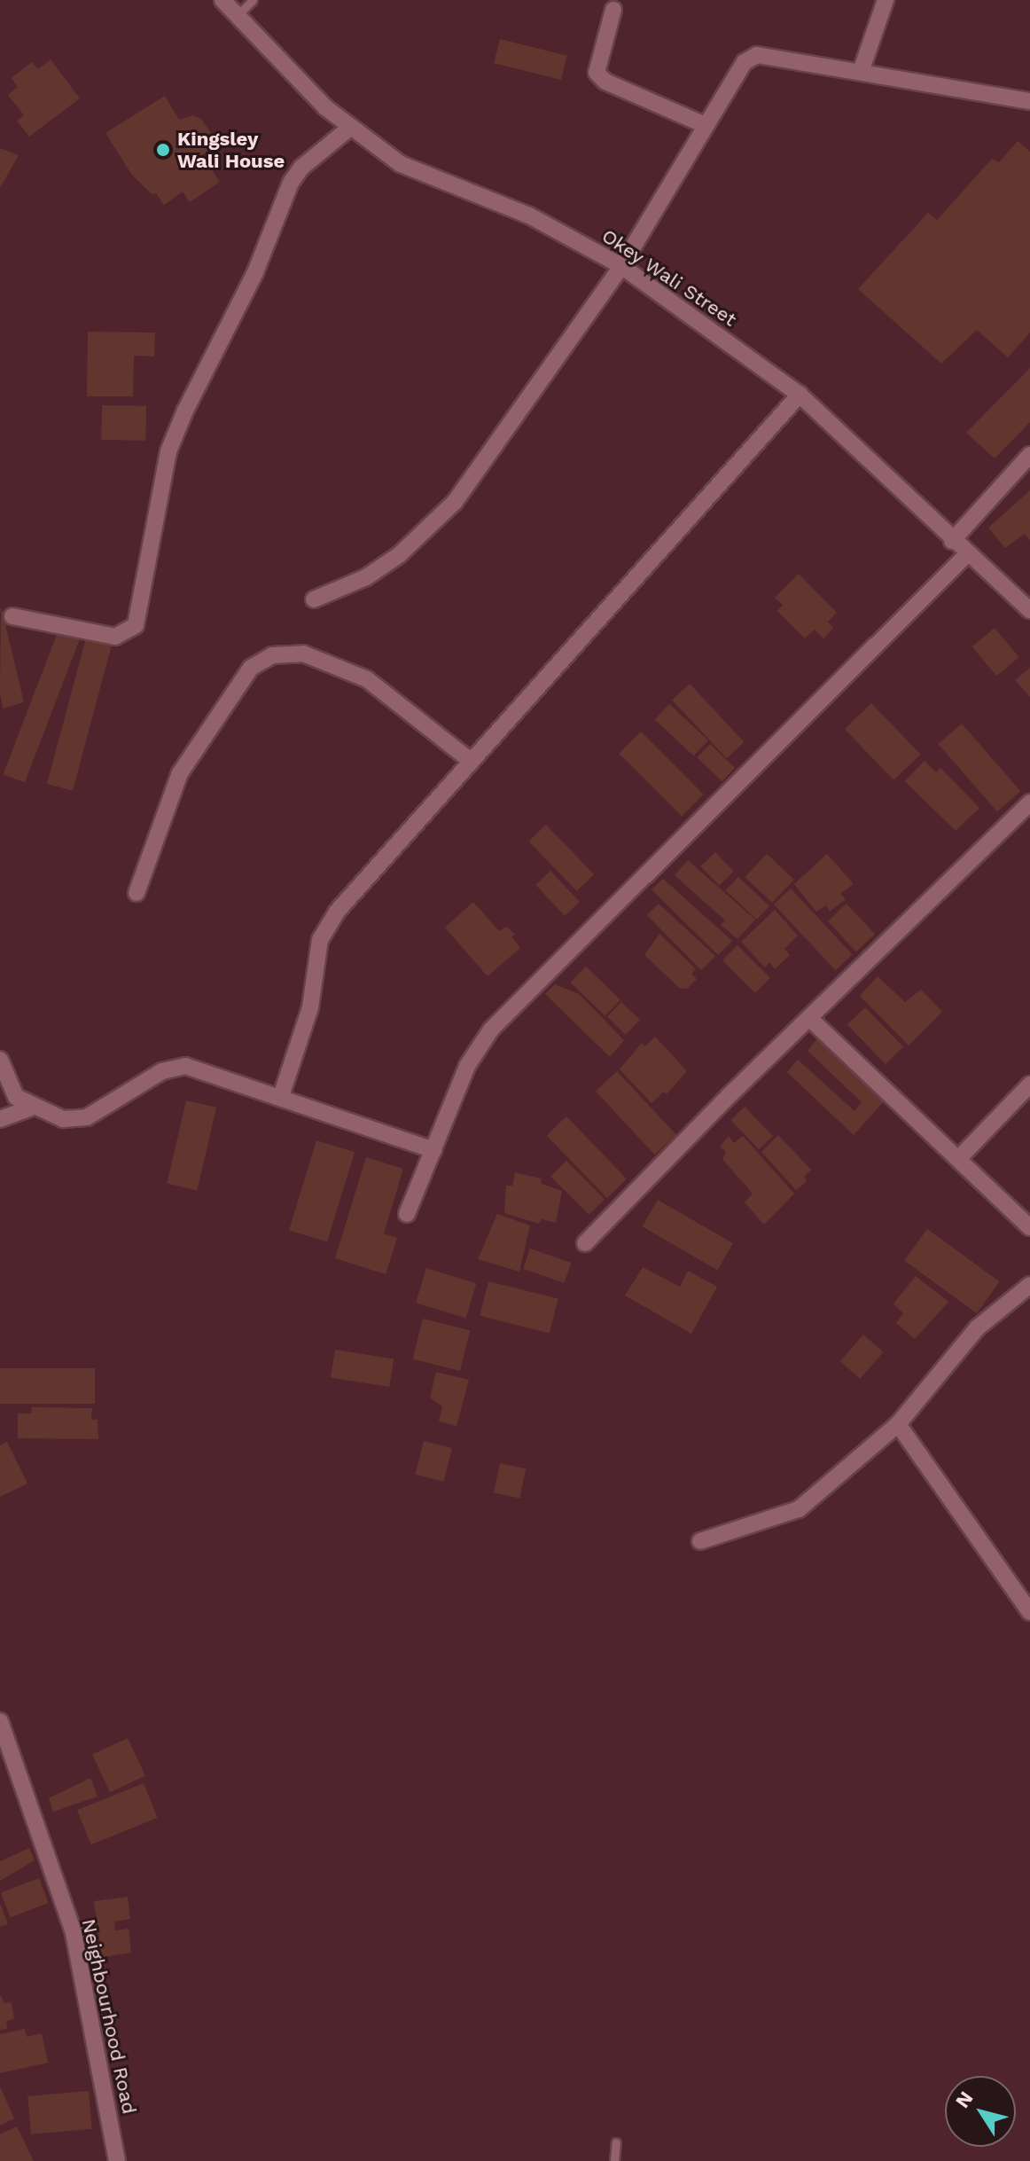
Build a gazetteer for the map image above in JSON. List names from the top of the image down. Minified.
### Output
{"streets":{"street":["Okey Wali Street","Neighbourhood Road"]},"places":["Kingsley Wali House"],"north":"top left"}
